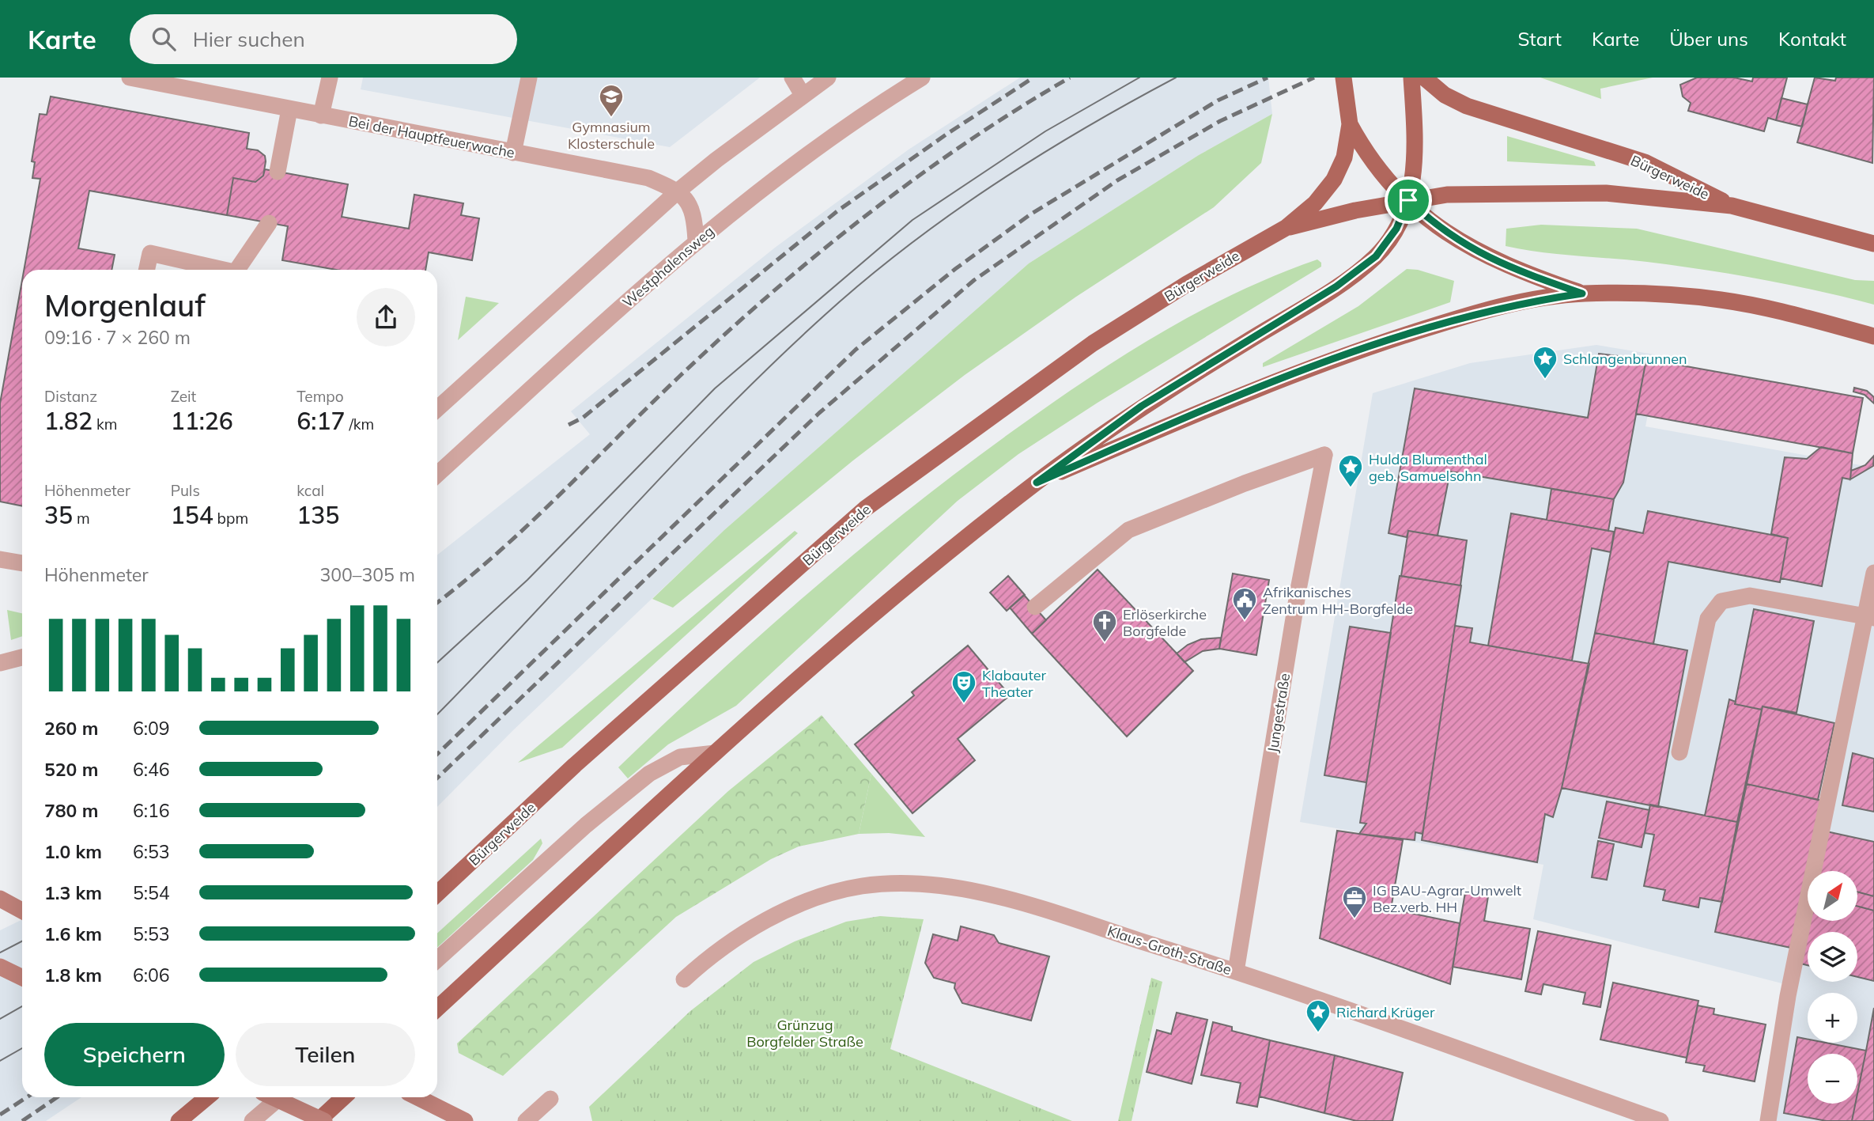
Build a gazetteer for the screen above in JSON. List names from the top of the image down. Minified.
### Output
{"streets":{"main road":["Bürgerweide"],"street":["Bei der Hauptfeuerwache","Westphalensweg","Jungestraße","Klaus-Groth-Straße"]},"crossings":[["Jungestraße","Klaus-Groth-Straße"]],"parks":["Grünzug Borgfelder Straße"],"places":{"school or university":["Gymnasium Klosterschule"],"place":["Schlangenbrunnen","Hulda Blumenthal geb. Samuelsohn","Richard Krüger"],"public building":["Afrikanisches Zentrum HH-Borgfelde"],"church":["Erlöserkirche Borgfelde"],"theatre":["Klabauter Theater"],"office":["IG BAU-Agrar-Umwelt Bez.verb. HH"]},"north":"top right","page":{"header":"Karte","search":"Hier suchen","nav":["Start","Karte","Über uns","Kontakt"],"heading":["Morgenlauf","09:16 · 7 × 260 m"],"stats":[["Distanz","1.82 km"],["Zeit","11:26"],["Tempo","6:17 /km"],["Höhenmeter","35 m"],["Puls","154 bpm"],["kcal","135"]],"chart":["Höhenmeter","300–305 m"],"list":[{"name":"260 m","note":"6:09"},{"name":"520 m","note":"6:46"},{"name":"780 m","note":"6:16"},{"name":"1.0 km","note":"6:53"},{"name":"1.3 km","note":"5:54"},{"name":"1.6 km","note":"5:53"},{"name":"1.8 km","note":"6:06"}],"map_buttons":["+","−"],"buttons":["Speichern","Teilen"]}}
